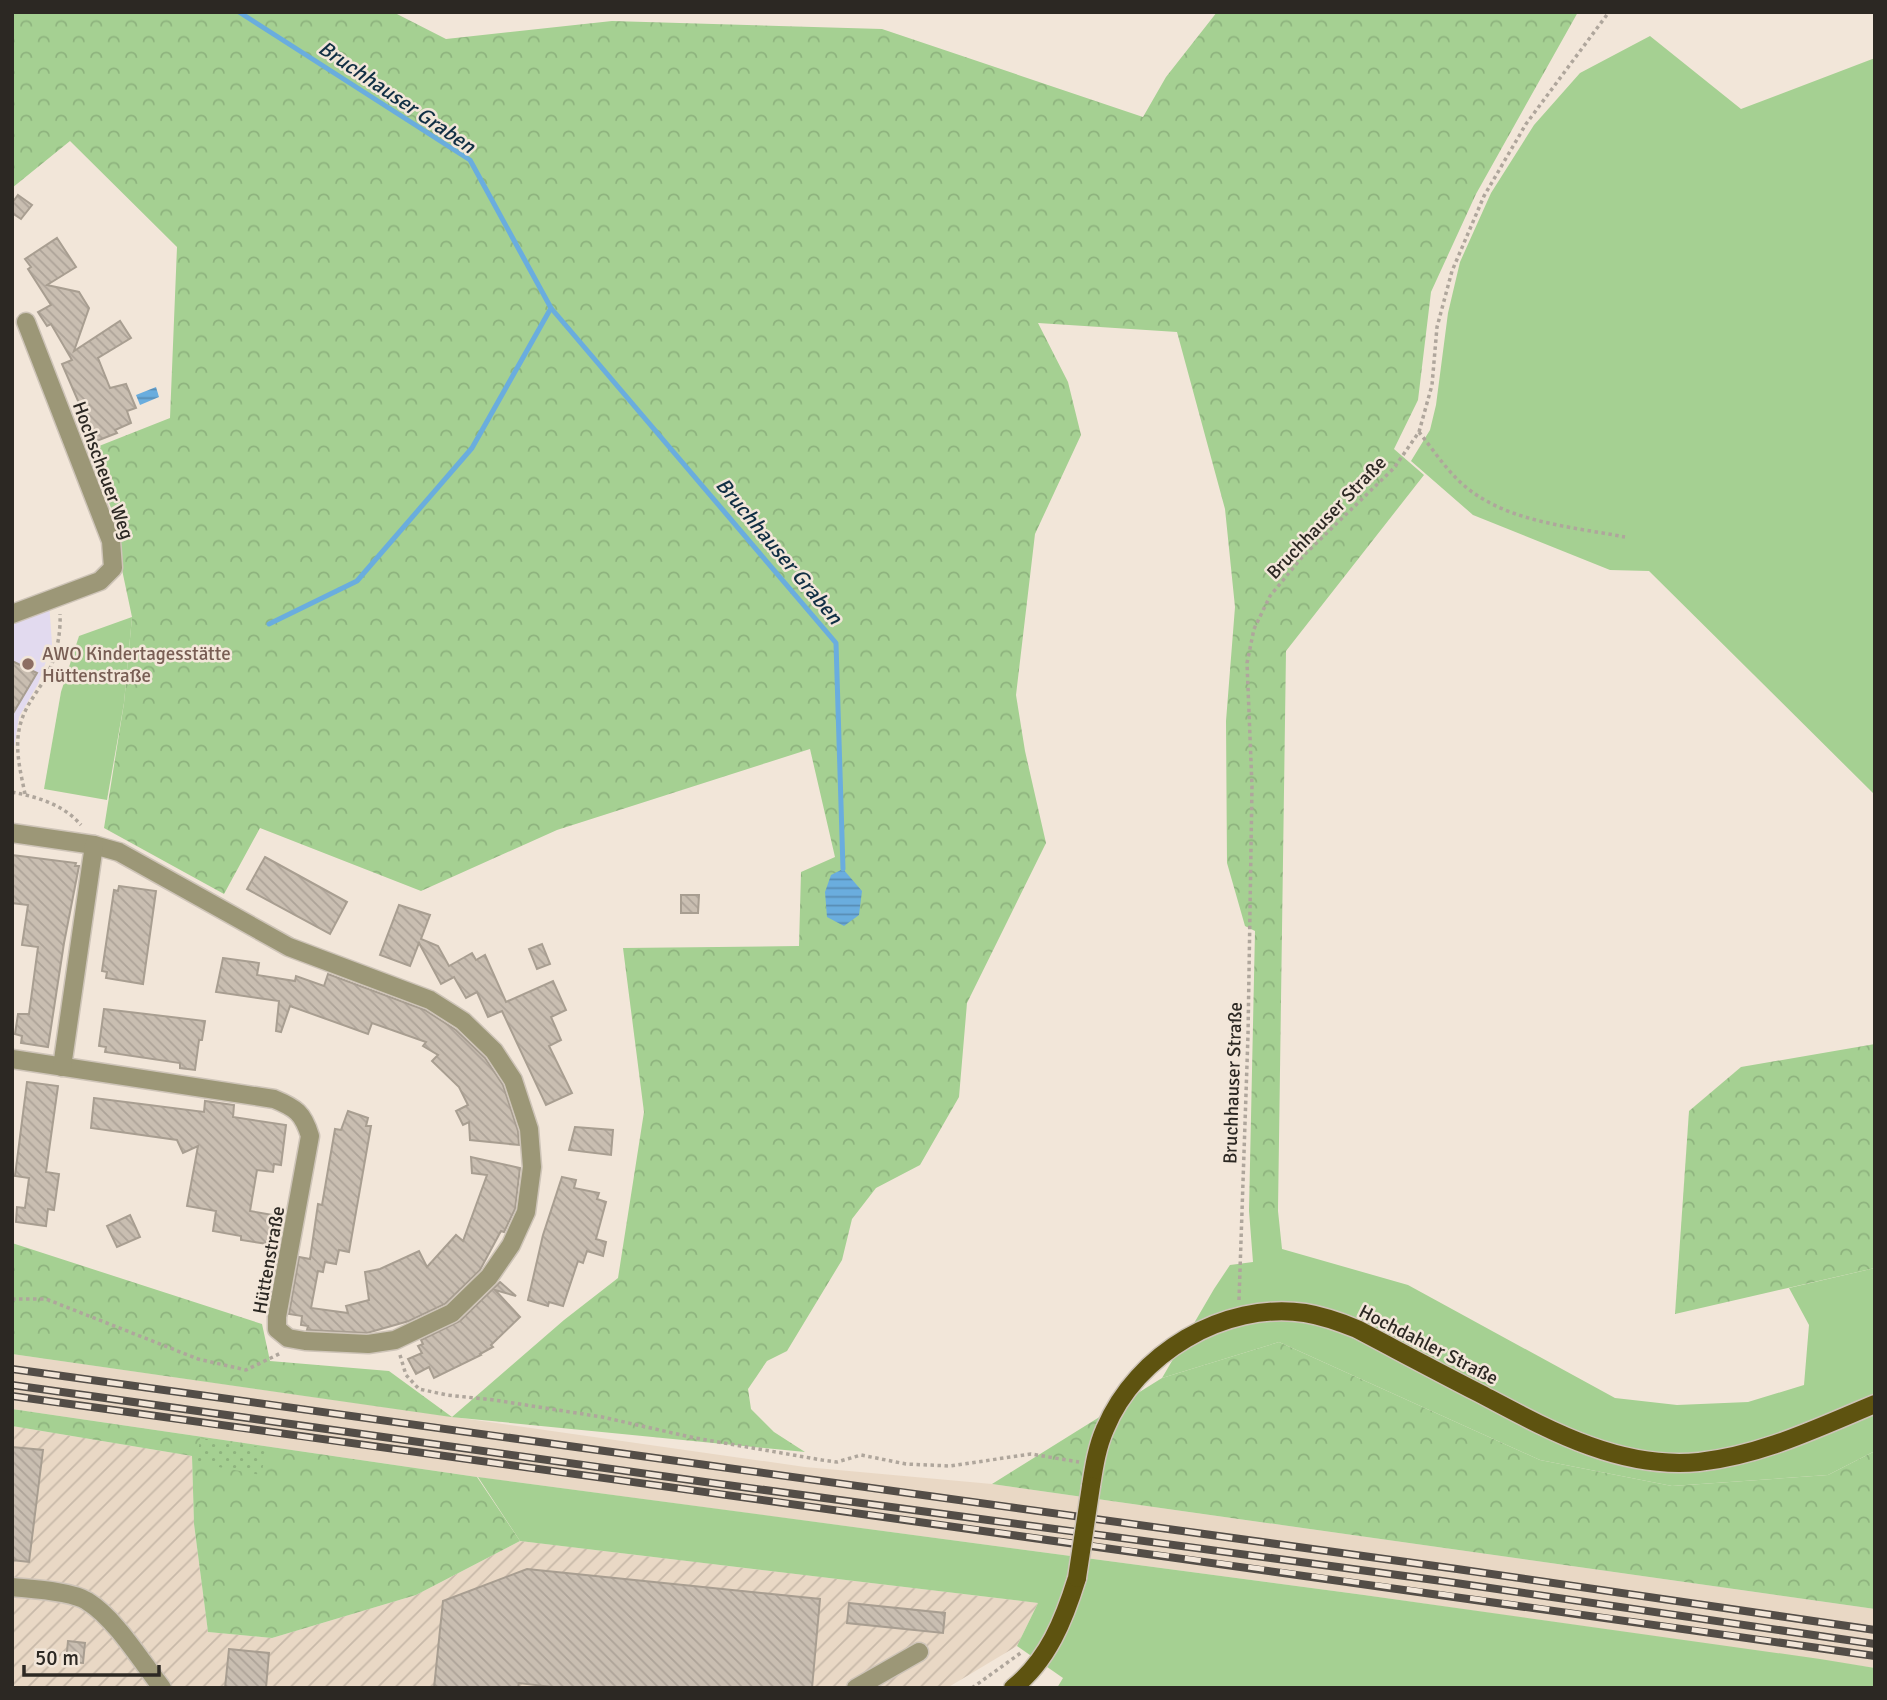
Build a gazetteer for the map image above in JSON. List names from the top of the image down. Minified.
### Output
{"streets":{"main road":["Hochdahler Straße"],"street":["Hochscheuer Weg","Hüttenstraße"],"path":["Bruchhauser Straße"]},"water":["Bruchhauser Graben"],"places":["AWO Kindertagesstätte Hüttenstraße"],"scale_bar":"50 m"}
